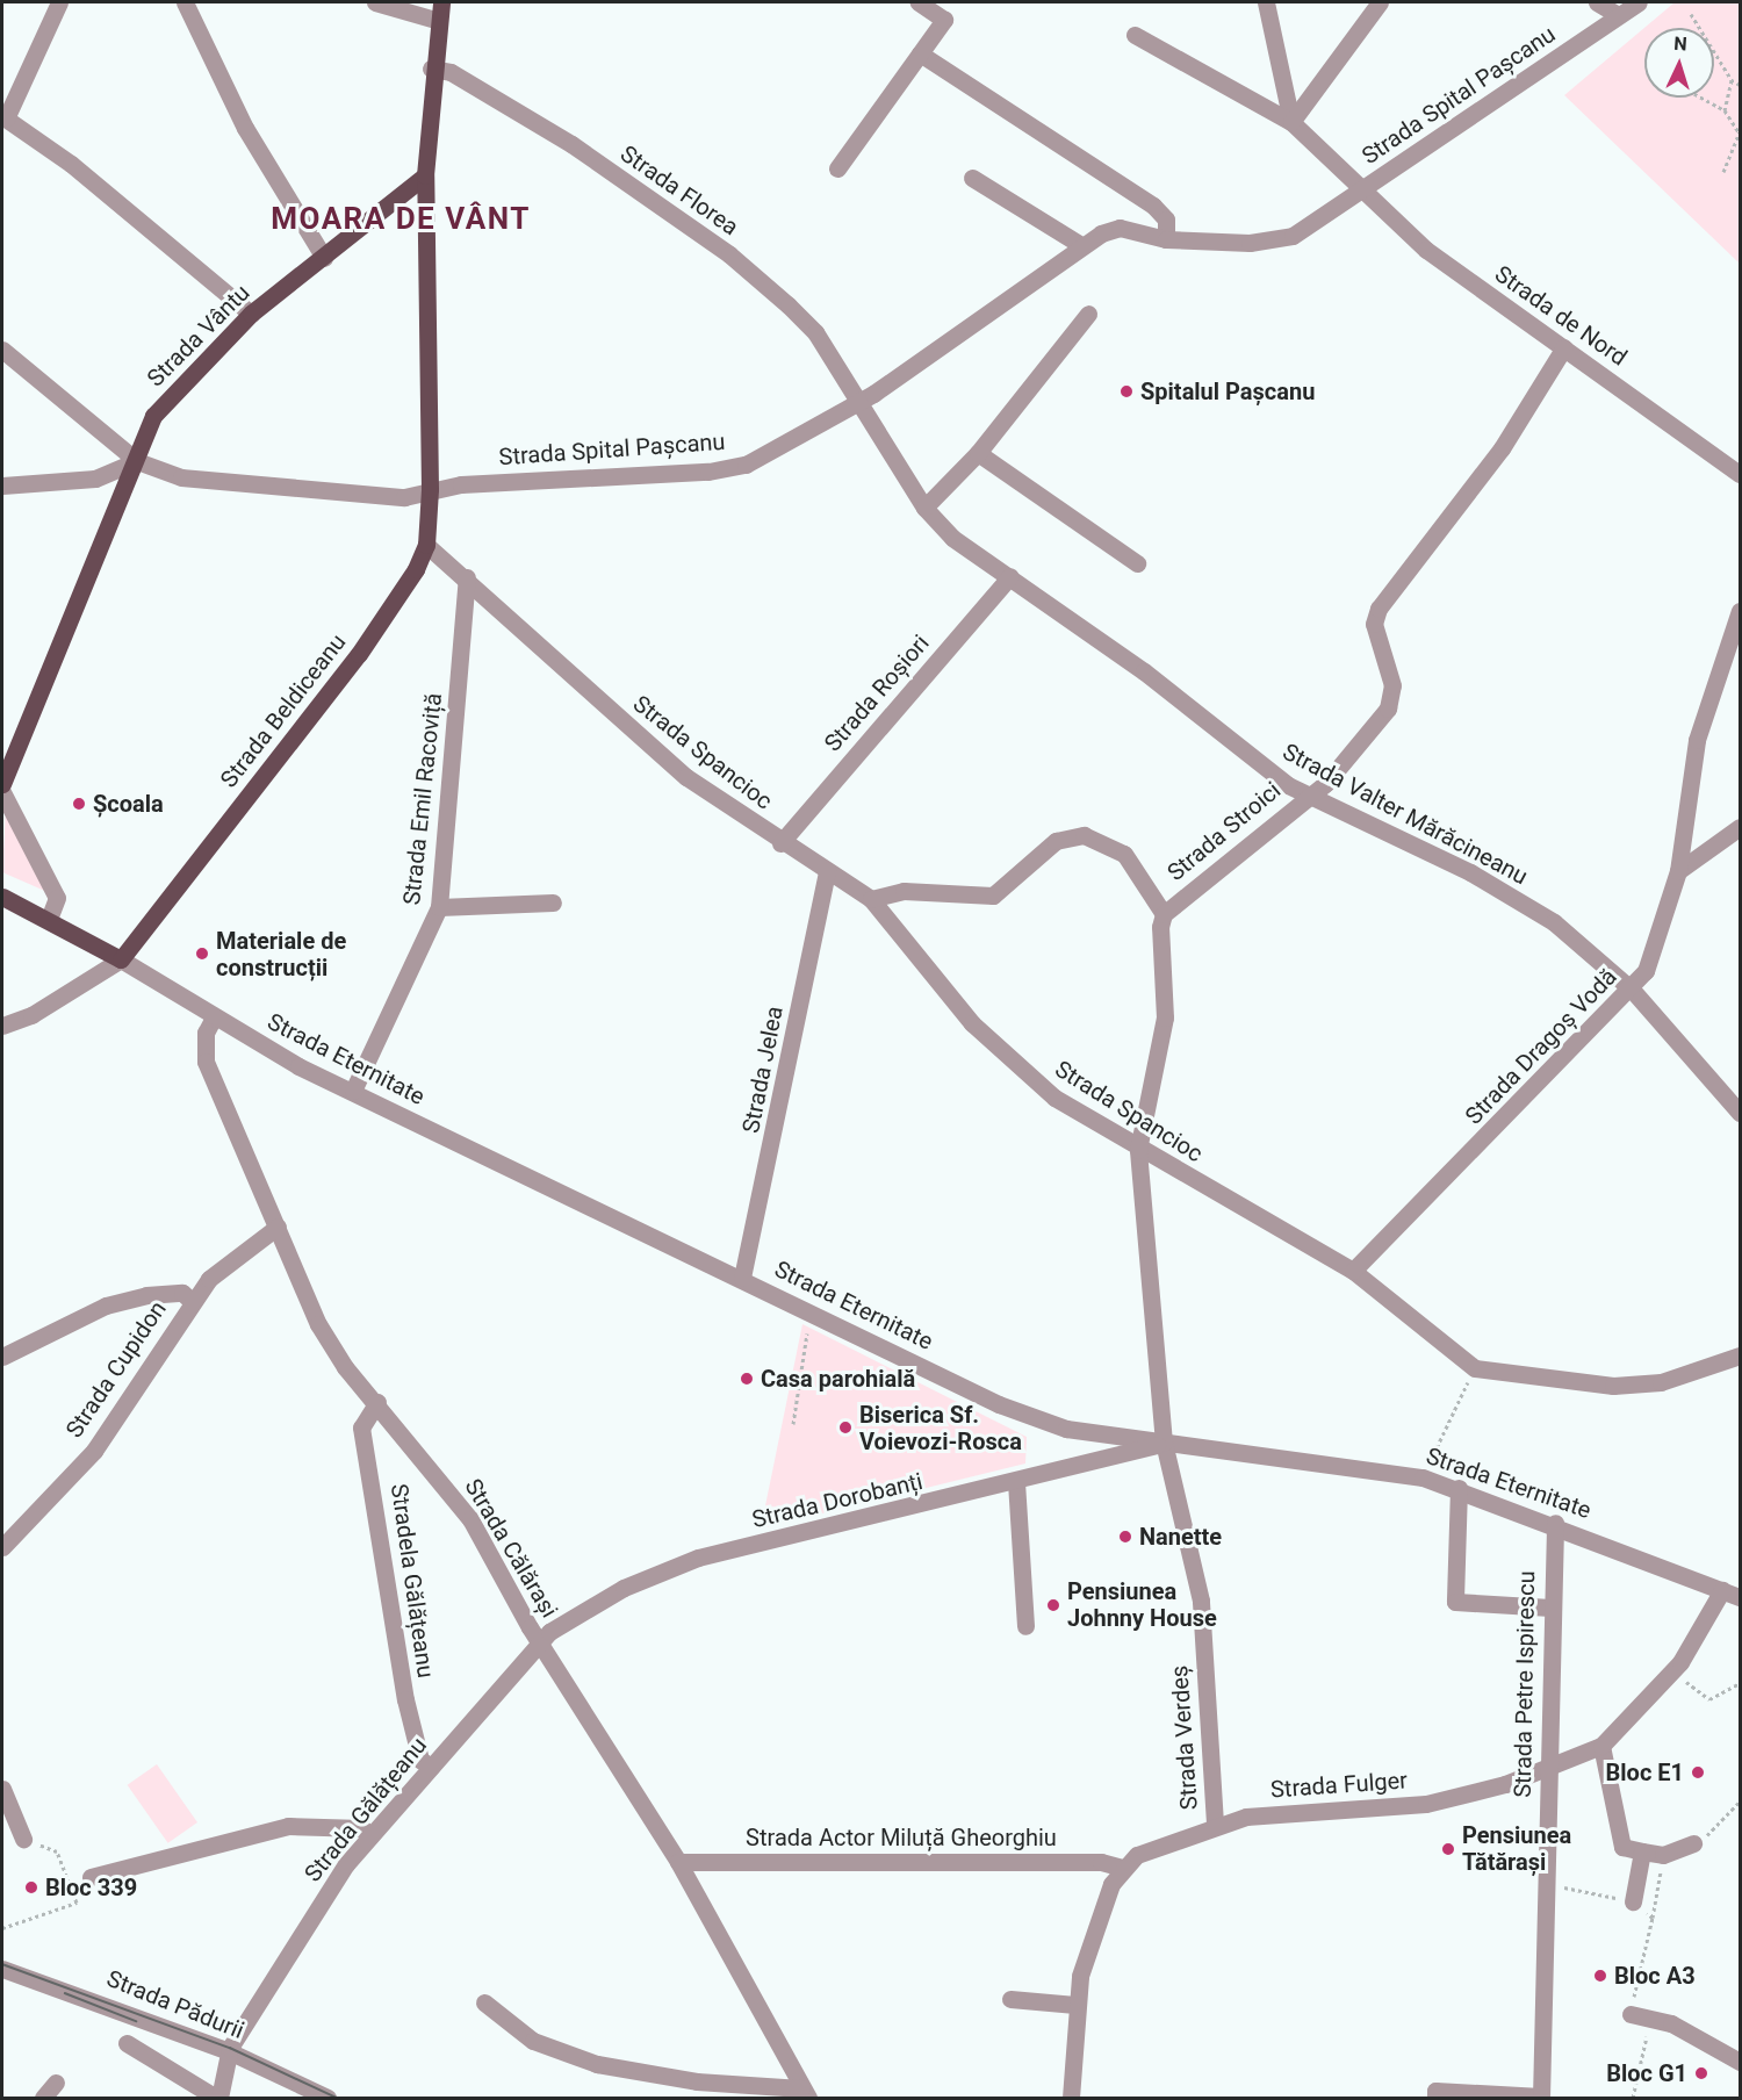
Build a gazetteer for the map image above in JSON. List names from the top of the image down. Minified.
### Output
{"streets":{"main road":["Strada Vântu","Strada Beldiceanu","Strada Eternitate"],"street":["Strada Spital Pașcanu","Strada Florea","Strada de Nord","Strada Roșiori","Strada Spancioc","Strada Emil Racoviță","Strada Valter Mărăcineanu","Strada Stroici","Strada Dragoș Vodă","Strada Jelea","Strada Cupidon","Strada Dorobanți","Strada Călărași","Stradela Gălățeanu","Strada Petre Ispirescu","Strada Verdeș","Strada Fulger","Strada Gălățeanu","Strada Actor Miluță Gheorghiu","Strada Pădurii"]},"crossings":[["Strada Spital Pașcanu","Strada Florea"],["Strada Spital Pașcanu","Strada de Nord"],["Strada Spital Pașcanu","Strada Vântu"],["Strada Spital Pașcanu","Strada Beldiceanu"],["Strada Spital Pașcanu","Strada Valter Mărăcineanu"],["Strada Florea","Strada Beldiceanu"],["Strada Florea","Strada Valter Mărăcineanu"],["Strada de Nord","Strada Stroici"],["Strada Vântu","Strada Beldiceanu"],["Strada Roșiori","Strada Spancioc"],["Strada Roșiori","Strada Valter Mărăcineanu"],["Strada Beldiceanu","Strada Spancioc"],["Strada Beldiceanu","Strada Eternitate"],["Strada Spancioc","Strada Emil Racoviță"],["Strada Spancioc","Strada Stroici"],["Strada Spancioc","Strada Dragoș Vodă"],["Strada Spancioc","Strada Jelea"],["Strada Emil Racoviță","Strada Eternitate"],["Strada Valter Mărăcineanu","Strada Stroici"],["Strada Valter Mărăcineanu","Strada Dragoș Vodă"],["Strada Stroici","Strada Eternitate"],["Strada Stroici","Strada Dorobanți"],["Strada Stroici","Strada Verdeș"],["Strada Eternitate","Strada Jelea"],["Strada Eternitate","Strada Dorobanți"],["Strada Eternitate","Strada Călărași"],["Strada Eternitate","Strada Petre Ispirescu"],["Strada Eternitate","Strada Verdeș"],["Strada Eternitate","Strada Fulger"],["Strada Cupidon","Strada Călărași"],["Strada Dorobanți","Strada Călărași"],["Strada Dorobanți","Strada Verdeș"],["Strada Dorobanți","Strada Gălățeanu"],["Strada Călărași","Stradela Gălățeanu"],["Strada Călărași","Strada Gălățeanu"],["Strada Călărași","Strada Actor Miluță Gheorghiu"],["Stradela Gălățeanu","Strada Gălățeanu"],["Strada Petre Ispirescu","Strada Fulger"],["Strada Verdeș","Strada Fulger"],["Strada Fulger","Strada Actor Miluță Gheorghiu"],["Strada Gălățeanu","Strada Pădurii"]],"districts":["MOARA DE VÂNT"],"places":["Spitalul Pașcanu","Școala","Materiale de construcții","Casa parohială","Biserica Sf. Voievozi-Rosca","Nanette","Pensiunea Johnny House","Bloc E1","Pensiunea Tătărași","Bloc 339","Bloc A3","Bloc G1"],"north":"top"}
